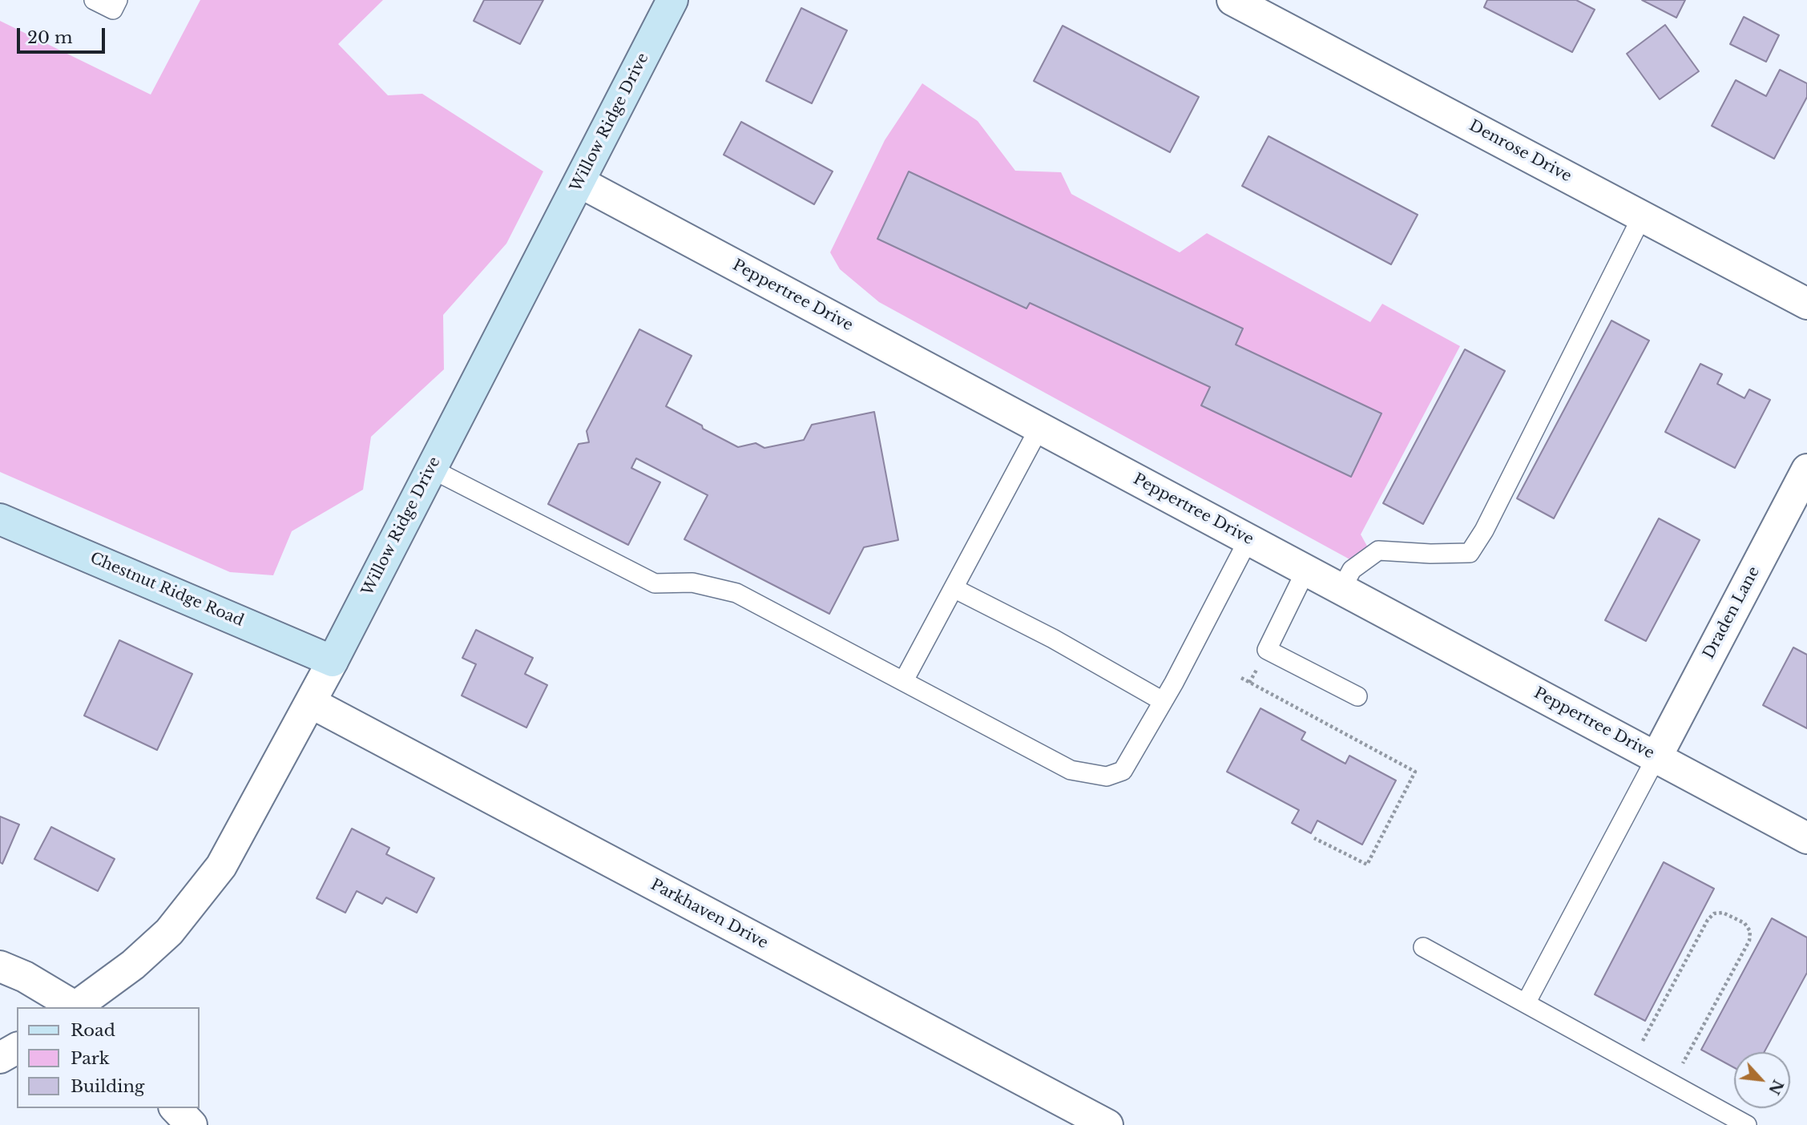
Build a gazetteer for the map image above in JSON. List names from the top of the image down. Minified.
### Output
{"streets":{"street":["Willow Ridge Drive","Denrose Drive","Peppertree Drive","Chestnut Ridge Road","Draden Lane","Parkhaven Drive"]},"crossings":[["Willow Ridge Drive","Peppertree Drive"],["Willow Ridge Drive","Chestnut Ridge Road"],["Willow Ridge Drive","Parkhaven Drive"],["Peppertree Drive","Draden Lane"]],"legend":["Road","Park","Building"],"scale_bar":"20 m","north":"bottom right"}
